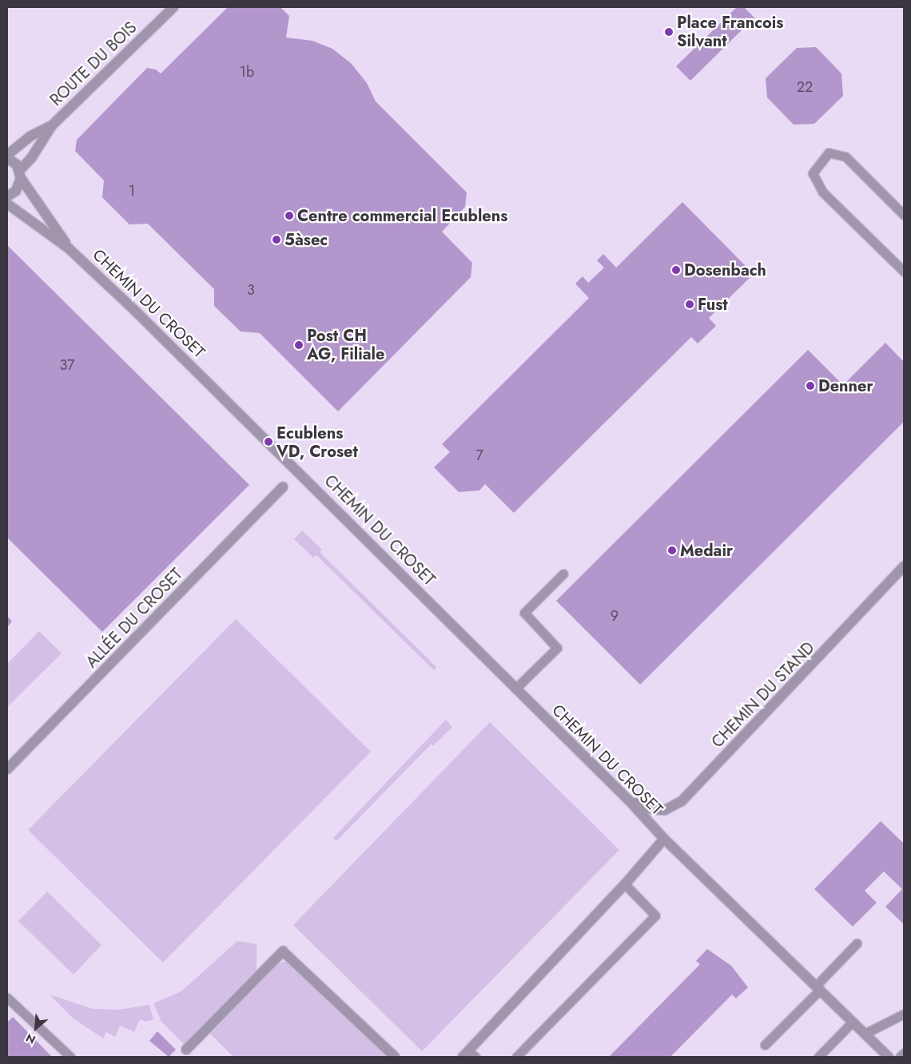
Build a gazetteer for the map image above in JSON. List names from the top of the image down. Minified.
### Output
{"streets":{"street":["ROUTE DU BOIS","CHEMIN DU CROSET","ALLÉE DU CROSET","CHEMIN DU STAND"]},"crossings":[["ROUTE DU BOIS","CHEMIN DU CROSET"],["CHEMIN DU CROSET","CHEMIN DU STAND"]],"places":["Place Francois Silvant","Centre commercial Ecublens","5àsec","Dosenbach","Fust","Post CH AG, Filiale","Denner","Ecublens VD, Croset","Medair"],"house_numbers":["1b","22","1","3","37","7","9"],"north":"bottom left"}
